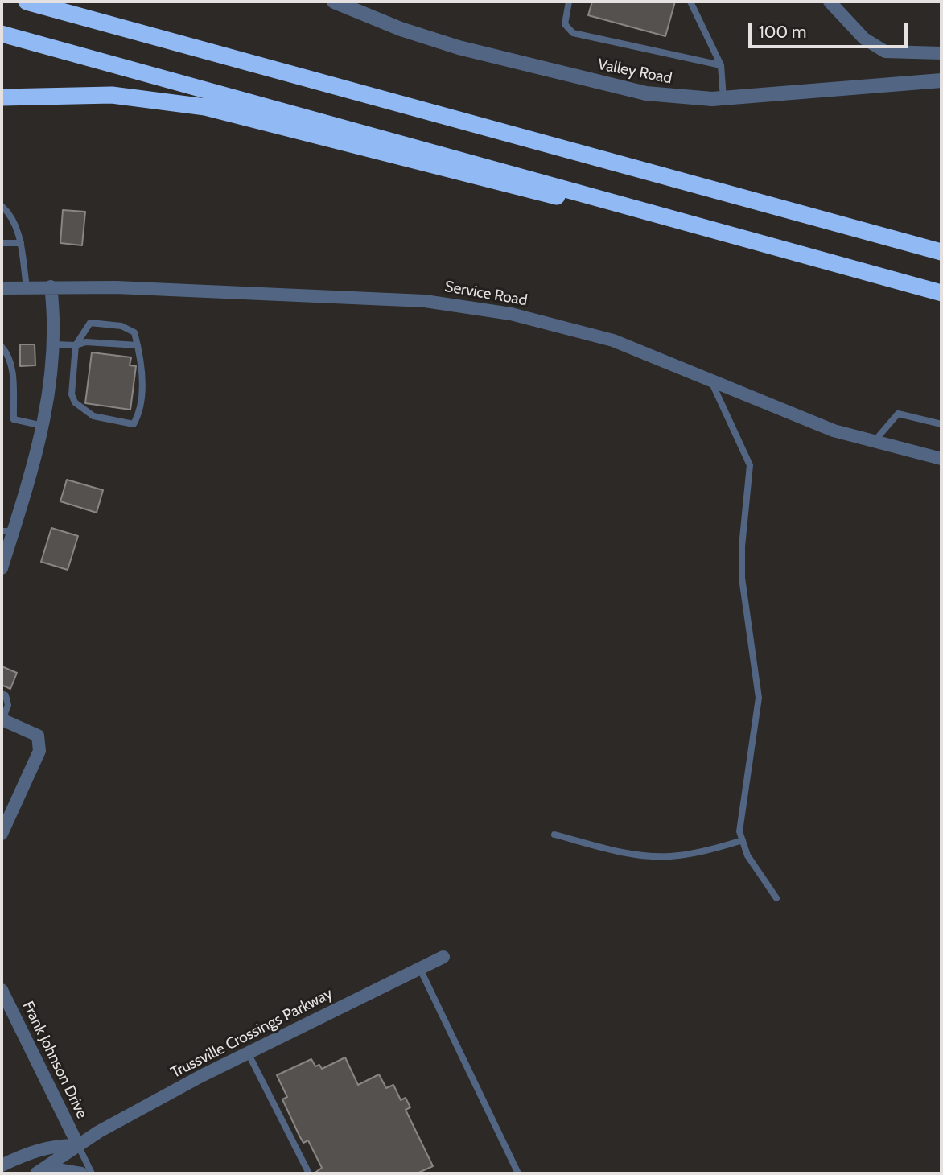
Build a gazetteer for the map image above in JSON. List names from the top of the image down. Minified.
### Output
{"streets":{"street":["Valley Road","Service Road","Trussville Crossings Parkway","Frank Johnson Drive"]},"crossings":[["Trussville Crossings Parkway","Frank Johnson Drive"]],"scale_bar":"100 m"}
